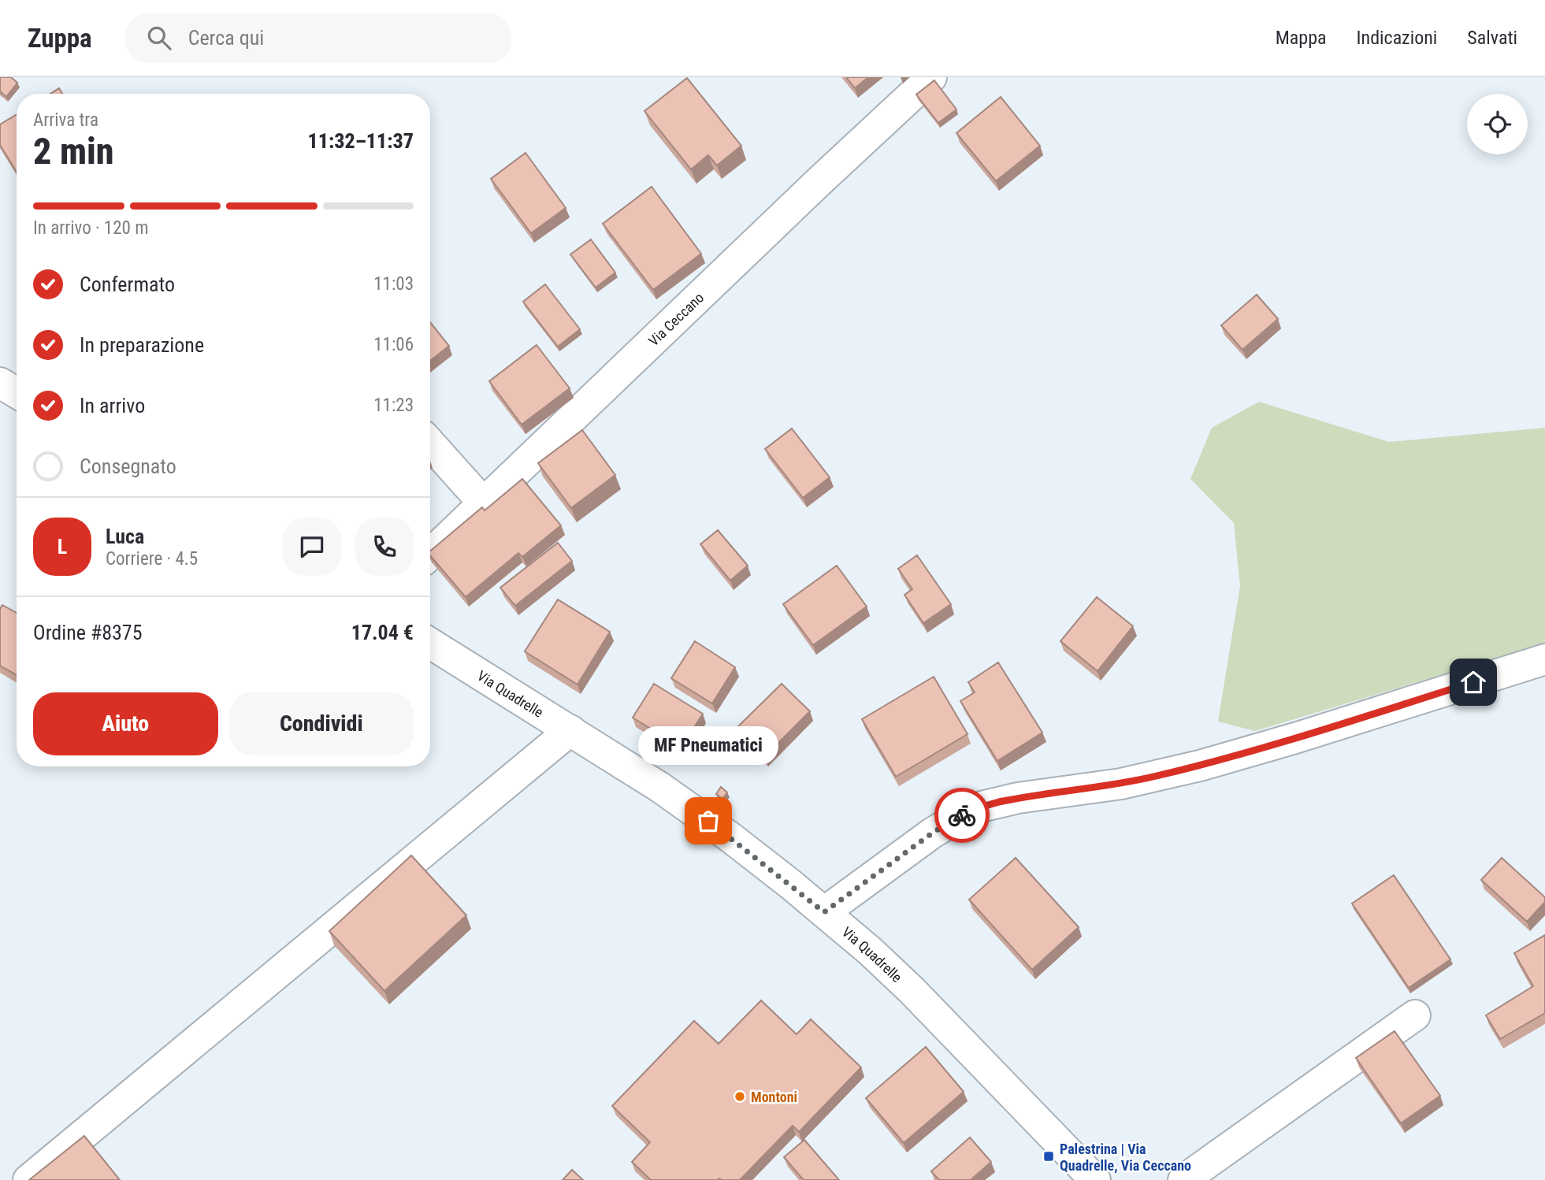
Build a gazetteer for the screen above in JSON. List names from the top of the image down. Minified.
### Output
{"streets":{"street":["Via Ceccano","Via Quadrelle"]},"places":{"other":["MF Pneumatici","Montoni"],"transit":["Palestrina | Via Quadrelle, Via Ceccano"]},"page":{"header":"Zuppa","search":"Cerca qui","nav":["Mappa","Indicazioni","Salvati"],"heading":["2 min","Arriva tra","11:32–11:37"],"panel":["Luca","Corriere · 4.5","Ordine #8375","17.04 €"],"bar":"In arrivo · 120 m","list":[["Confermato","11:03"],["In preparazione","11:06"],["In arrivo","11:23"],"Consegnato"],"round":"L","buttons":["Aiuto","Condividi"],"bubble":"MF Pneumatici"}}
